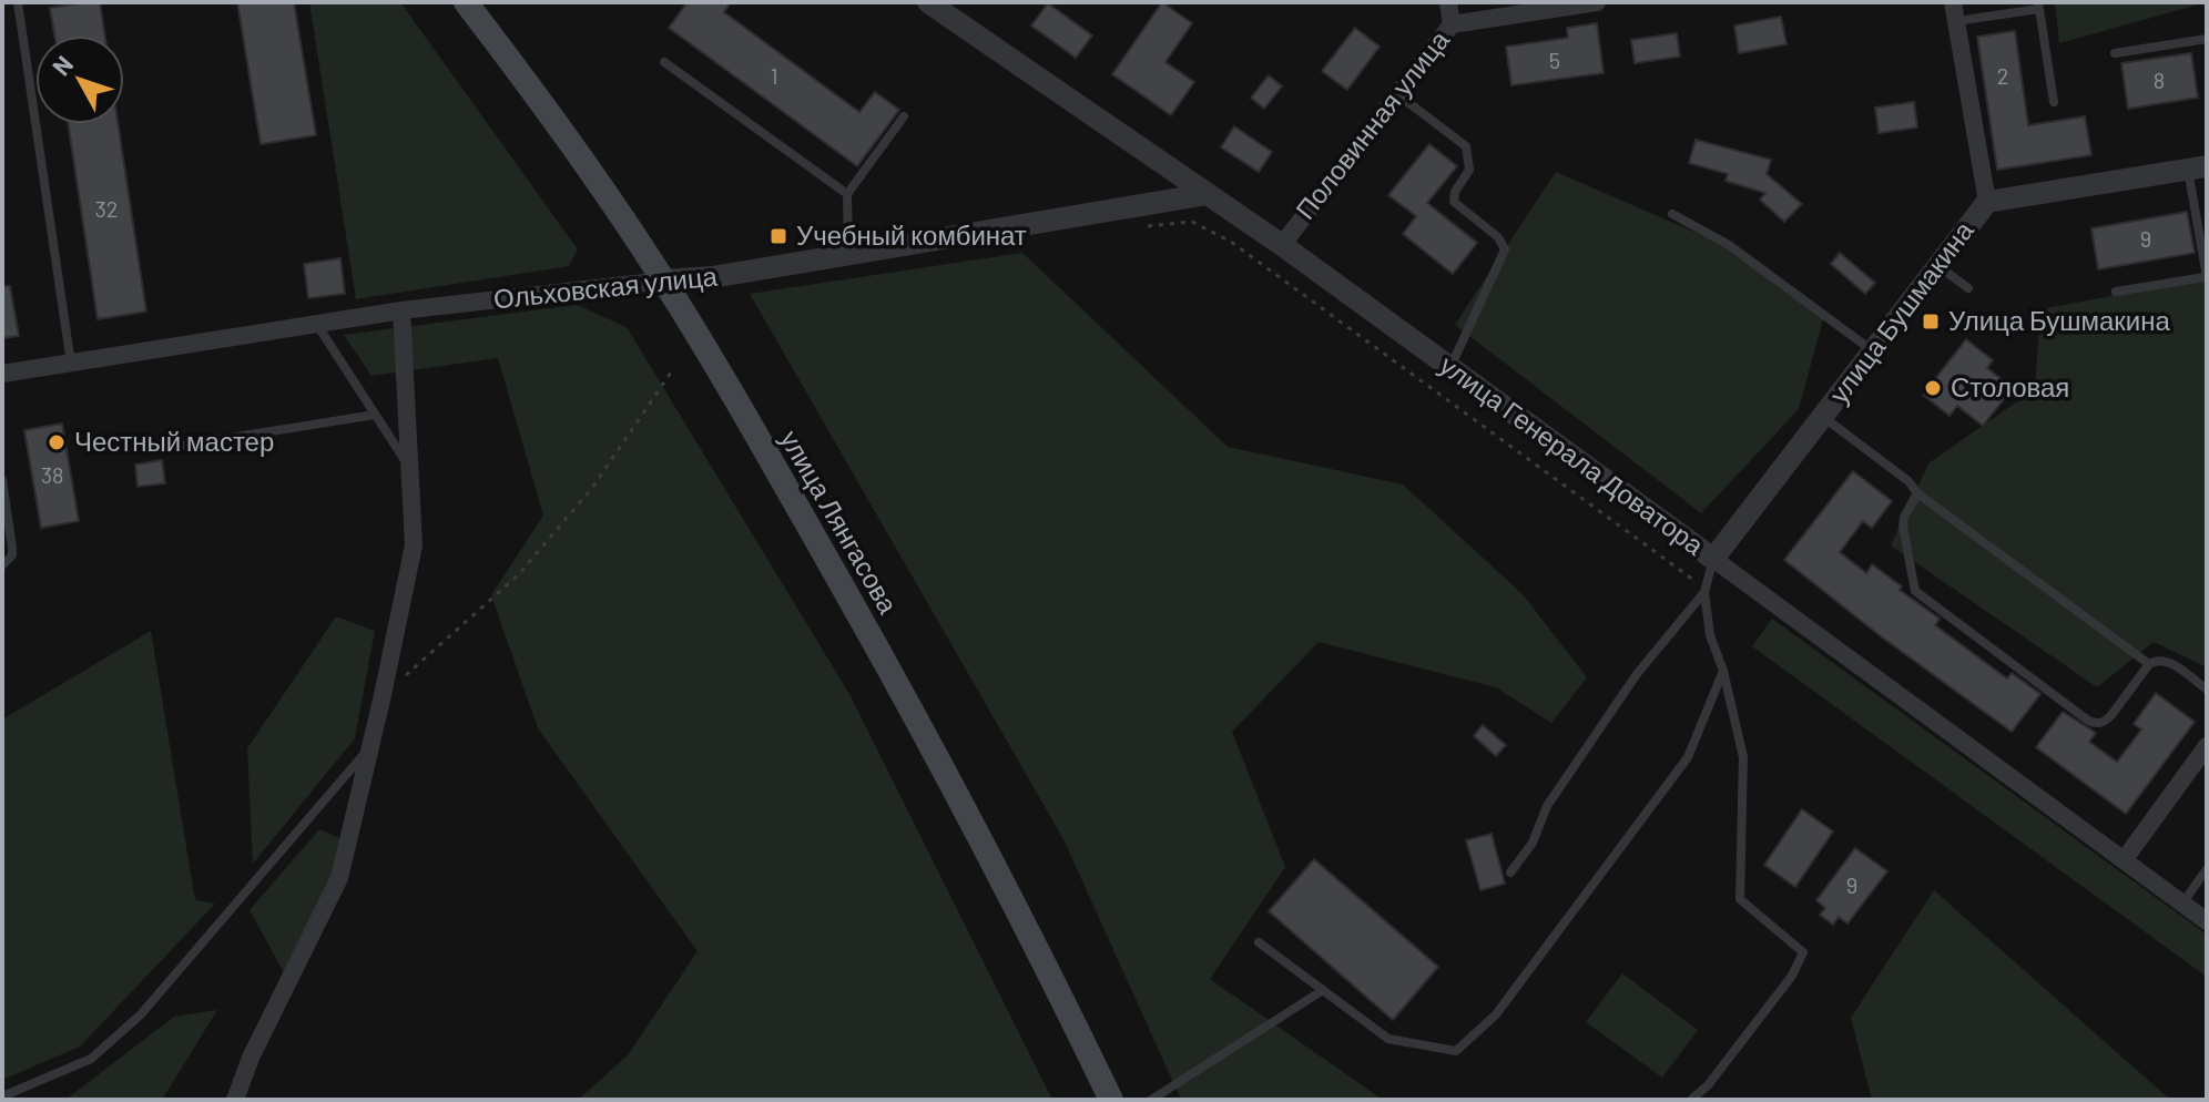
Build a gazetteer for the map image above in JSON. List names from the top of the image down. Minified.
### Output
{"streets":{"main road":["улица Лянгасова"],"street":["Половинная улица","Ольховская улица","улица Бушмакина","улица Генерала Доватора"]},"crossings":[["Половинная улица","улица Генерала Доватора"],["Ольховская улица","улица Генерала Доватора"],["Ольховская улица","улица Лянгасова"],["улица Бушмакина","улица Генерала Доватора"]],"places":{"transit":["Учебный комбинат","Улица Бушмакина"],"other":["Столовая","Честный мастер"]},"house_numbers":["5","1","2","8","32","9","38","9"],"north":"top left"}
